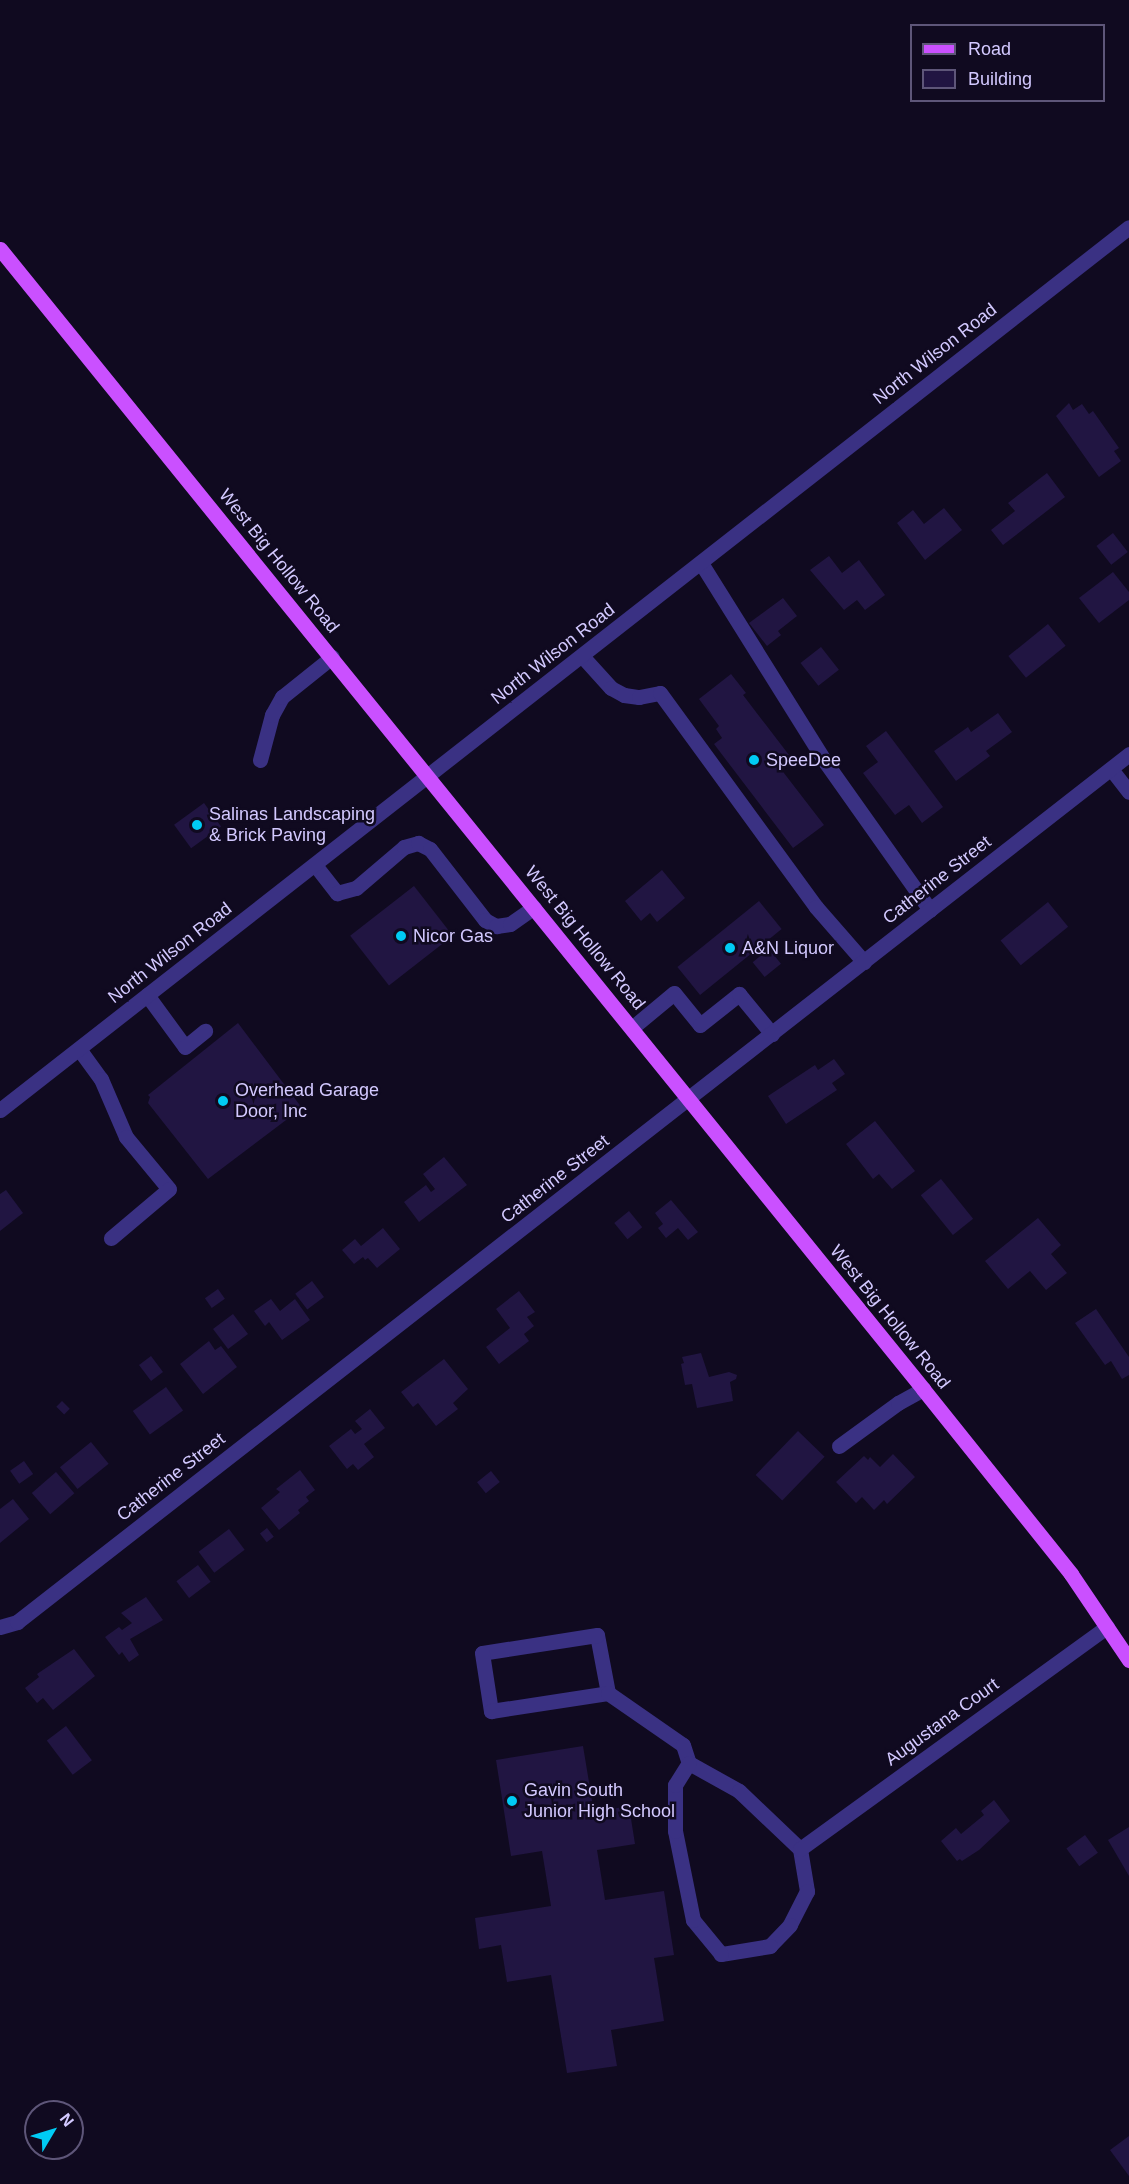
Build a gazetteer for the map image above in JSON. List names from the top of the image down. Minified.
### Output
{"streets":{"main road":["West Big Hollow Road"],"street":["North Wilson Road","Catherine Street","Augustana Court"]},"crossings":[["North Wilson Road","West Big Hollow Road"],["West Big Hollow Road","Catherine Street"],["West Big Hollow Road","Augustana Court"]],"places":["SpeeDee","Salinas Landscaping & Brick Paving","Nicor Gas","A&N Liquor","Overhead Garage Door, Inc","Gavin South Junior High School"],"legend":["Road","Building"],"north":"top right"}
